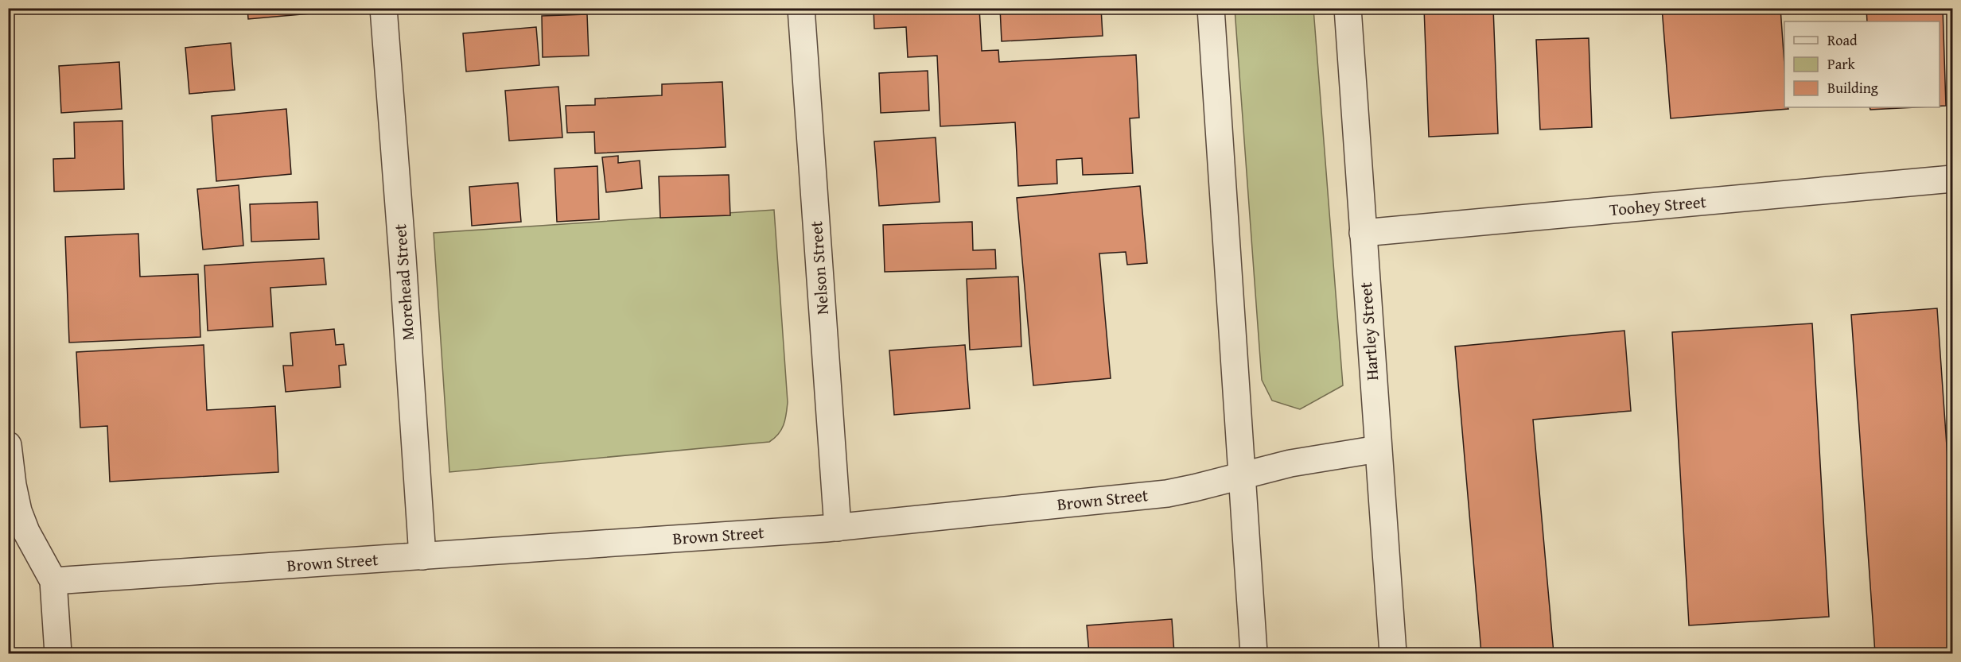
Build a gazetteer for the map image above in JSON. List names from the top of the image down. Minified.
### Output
{"streets":{"street":["Toohey Street","Nelson Street","Morehead Street","Hartley Street","Brown Street"]},"crossings":[["Toohey Street","Hartley Street"],["Nelson Street","Brown Street"],["Morehead Street","Brown Street"],["Hartley Street","Brown Street"]],"legend":["Road","Park","Building"]}
